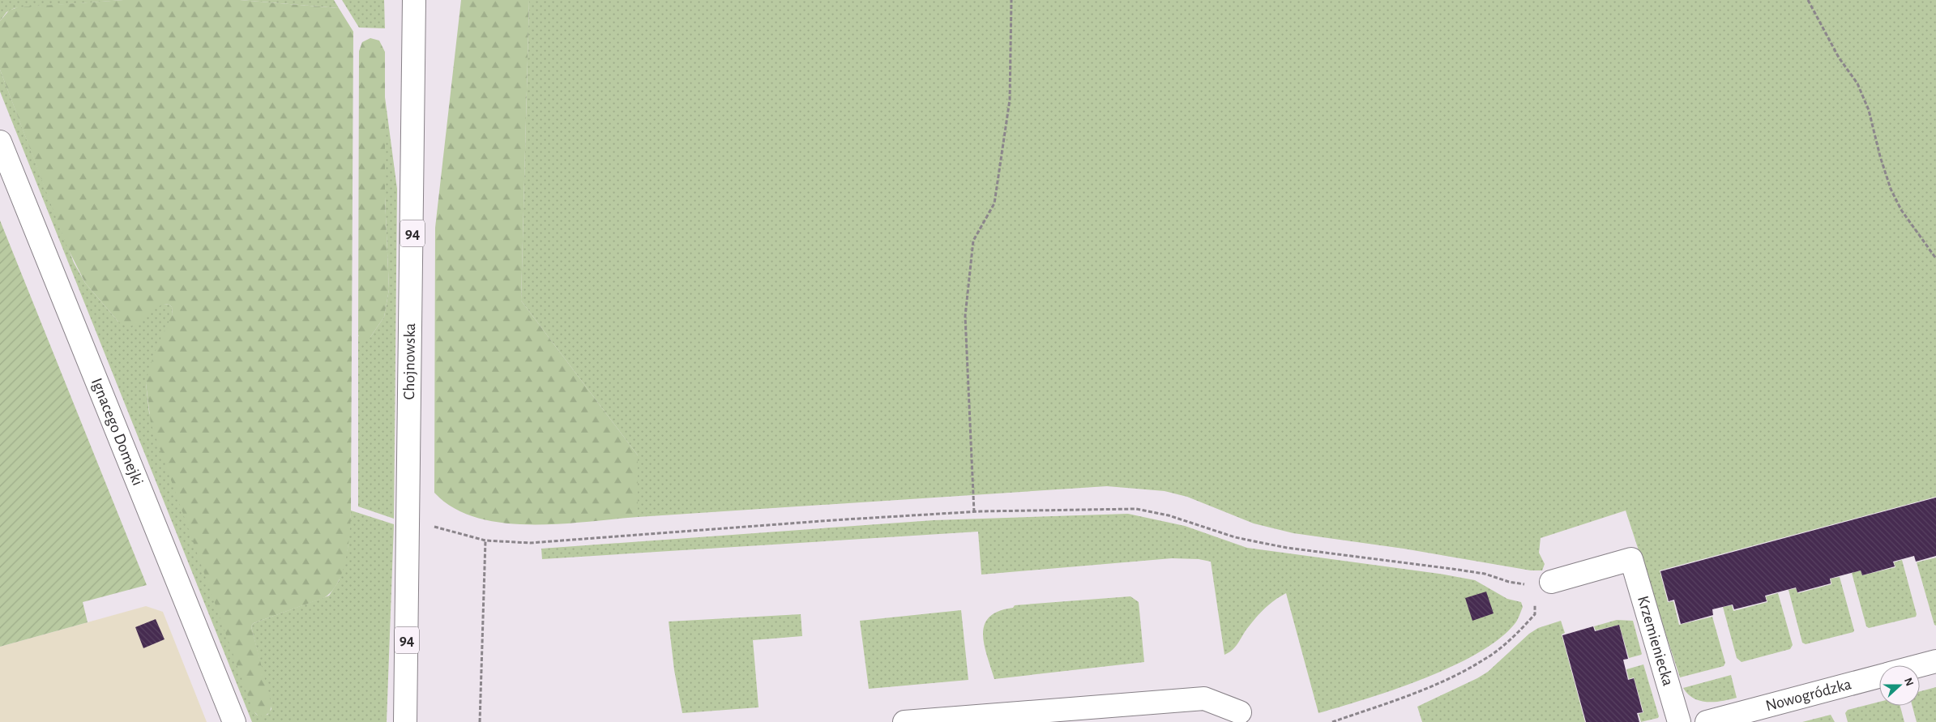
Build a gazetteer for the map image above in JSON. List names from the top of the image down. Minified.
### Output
{"streets":{"street":["94","Chojnowska","Ignacego Domejki","Krzemieniecka","Nowogródzka"]},"north":"right"}
